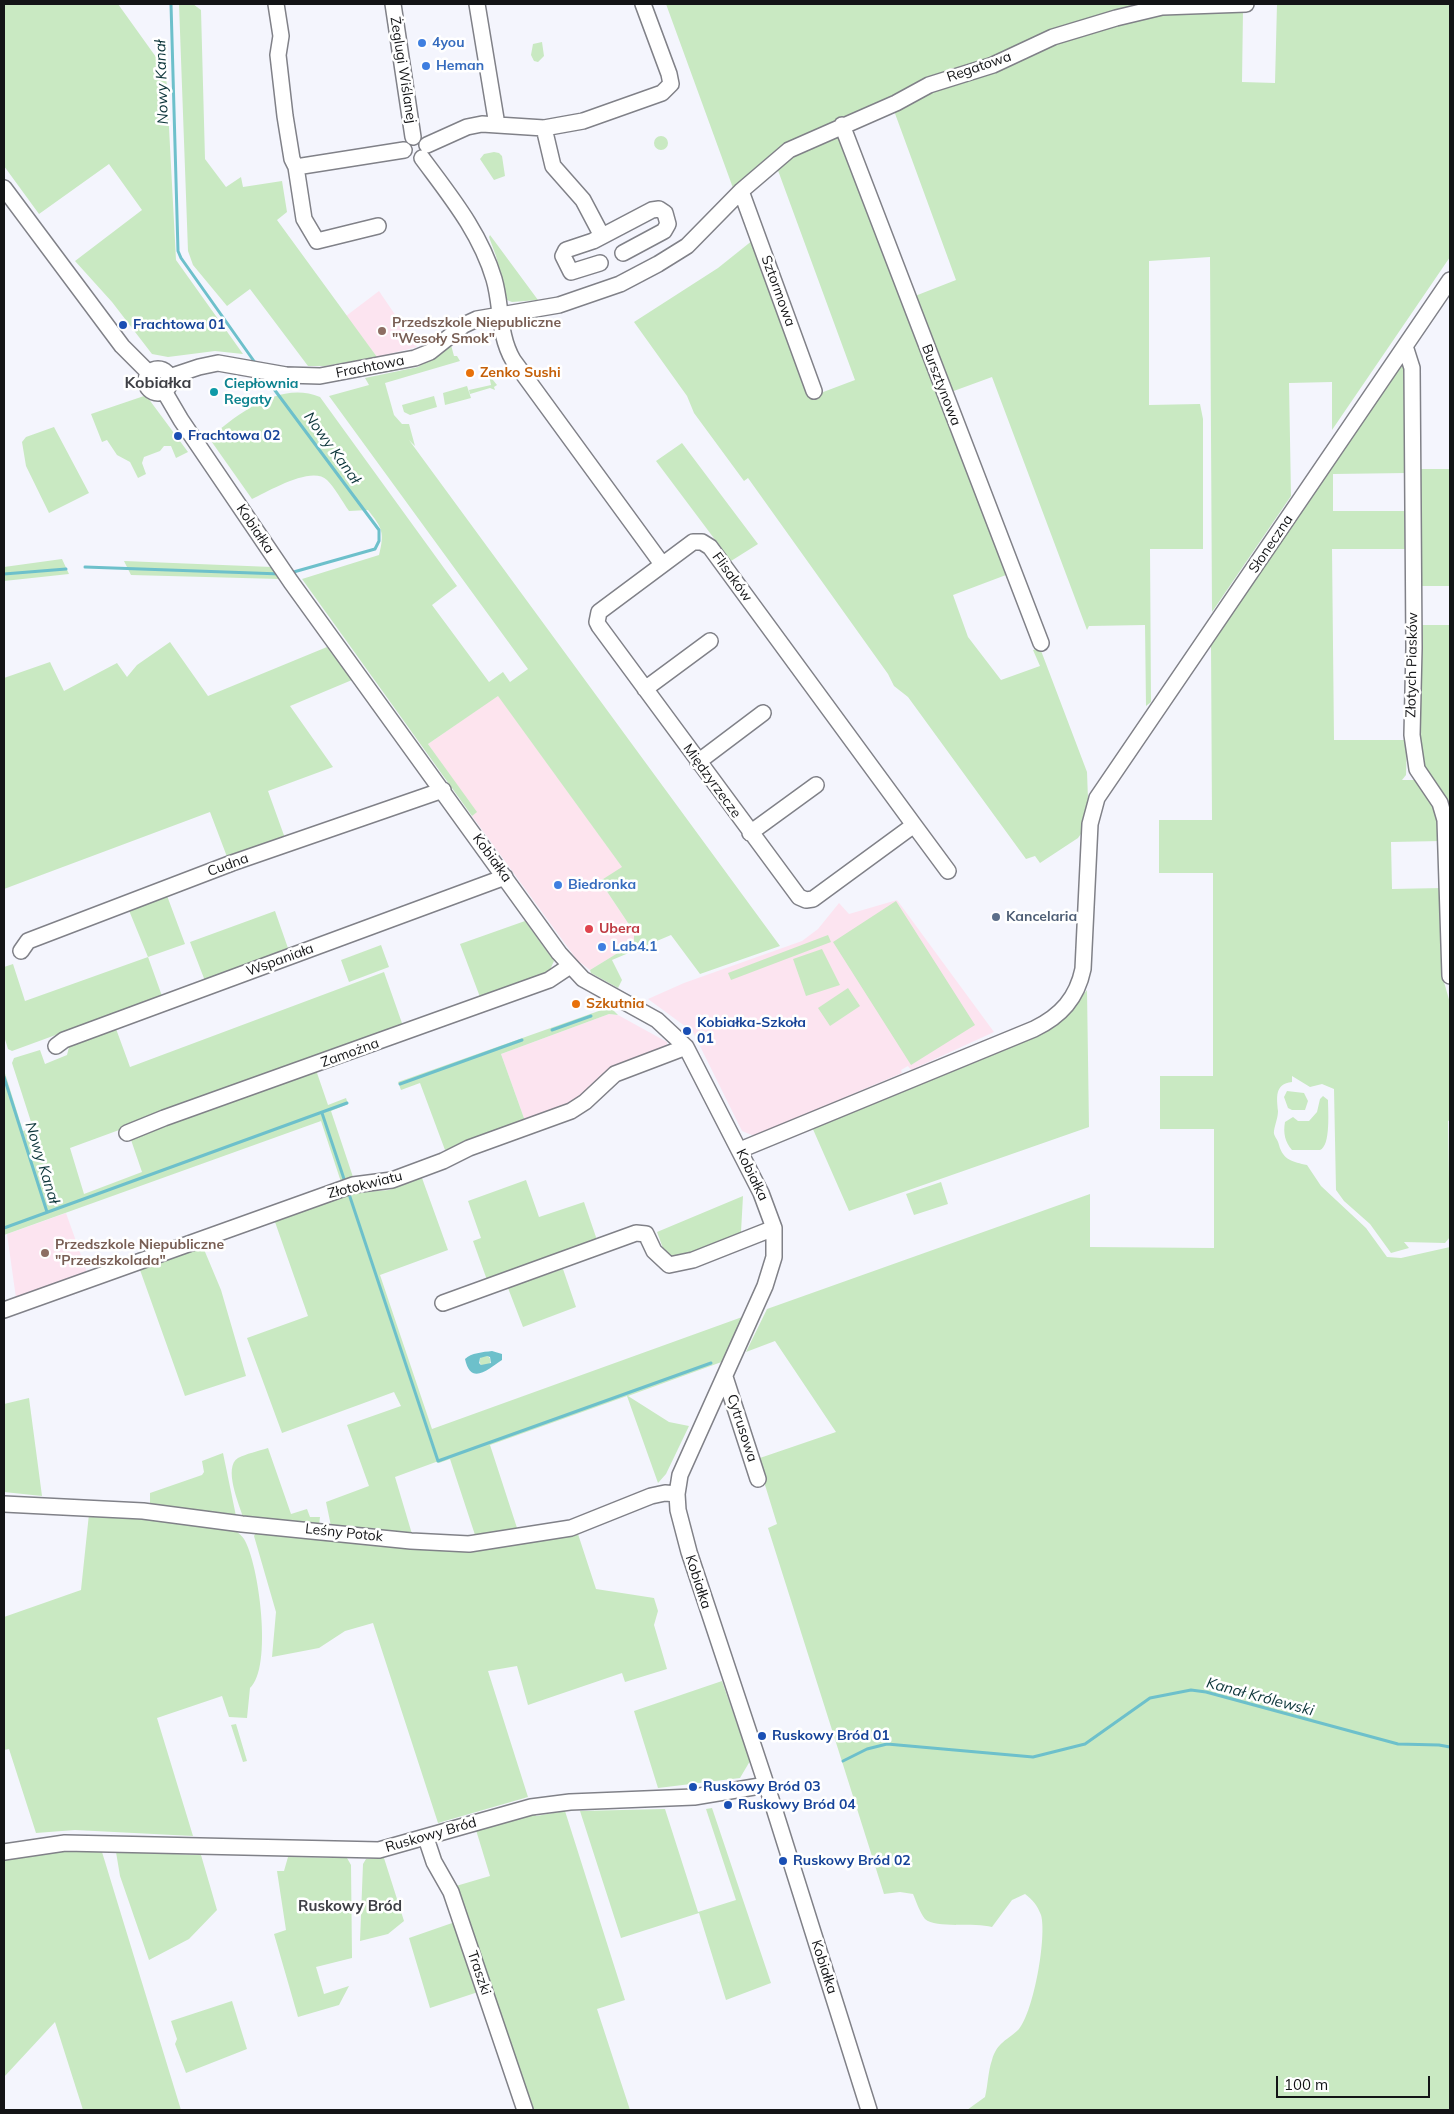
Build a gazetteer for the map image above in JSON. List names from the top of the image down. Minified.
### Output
{"streets":{"street":["Regatowa","Żeglugi Wiślanej","Sztormowa","Frachtowa","Bursztynowa","Kobiałka","Słoneczna","Flisaków","Złotych Piasków","Międzyrzecze","Cudna","Wspaniała","Zamożna","Złotokwiatu","Cytrusowa","Leśny Potok","Ruskowy Bród","Traszki"]},"crossings":[["Regatowa","Sztormowa"],["Regatowa","Frachtowa"],["Regatowa","Bursztynowa"],["Żeglugi Wiślanej","Frachtowa"],["Sztormowa","Frachtowa"],["Frachtowa","Kobiałka"],["Kobiałka","Słoneczna"],["Kobiałka","Cudna"],["Kobiałka","Wspaniała"],["Kobiałka","Zamożna"],["Kobiałka","Złotokwiatu"],["Kobiałka","Cytrusowa"],["Kobiałka","Leśny Potok"],["Kobiałka","Ruskowy Bród"],["Słoneczna","Złotych Piasków"],["Flisaków","Międzyrzecze"],["Ruskowy Bród","Traszki"]],"districts":["Kobiałka","Ruskowy Bród"],"water":["Nowy Kanał","Kanał Królewski"],"places":["4you","Heman","Frachtowa 01","Przedszkole Niepubliczne \"Wesoły Smok\"","Zenko Sushi","Ciepłownia Regaty","Frachtowa 02","Biedronka","Kancelaria","Ubera","Lab4.1","Szkutnia","Kobiałka-Szkoła 01","Przedszkole Niepubliczne \"Przedszkolada\"","Ruskowy Bród 01","Ruskowy Bród 03","Ruskowy Bród 04","Ruskowy Bród 02"],"scale_bar":"100 m"}
